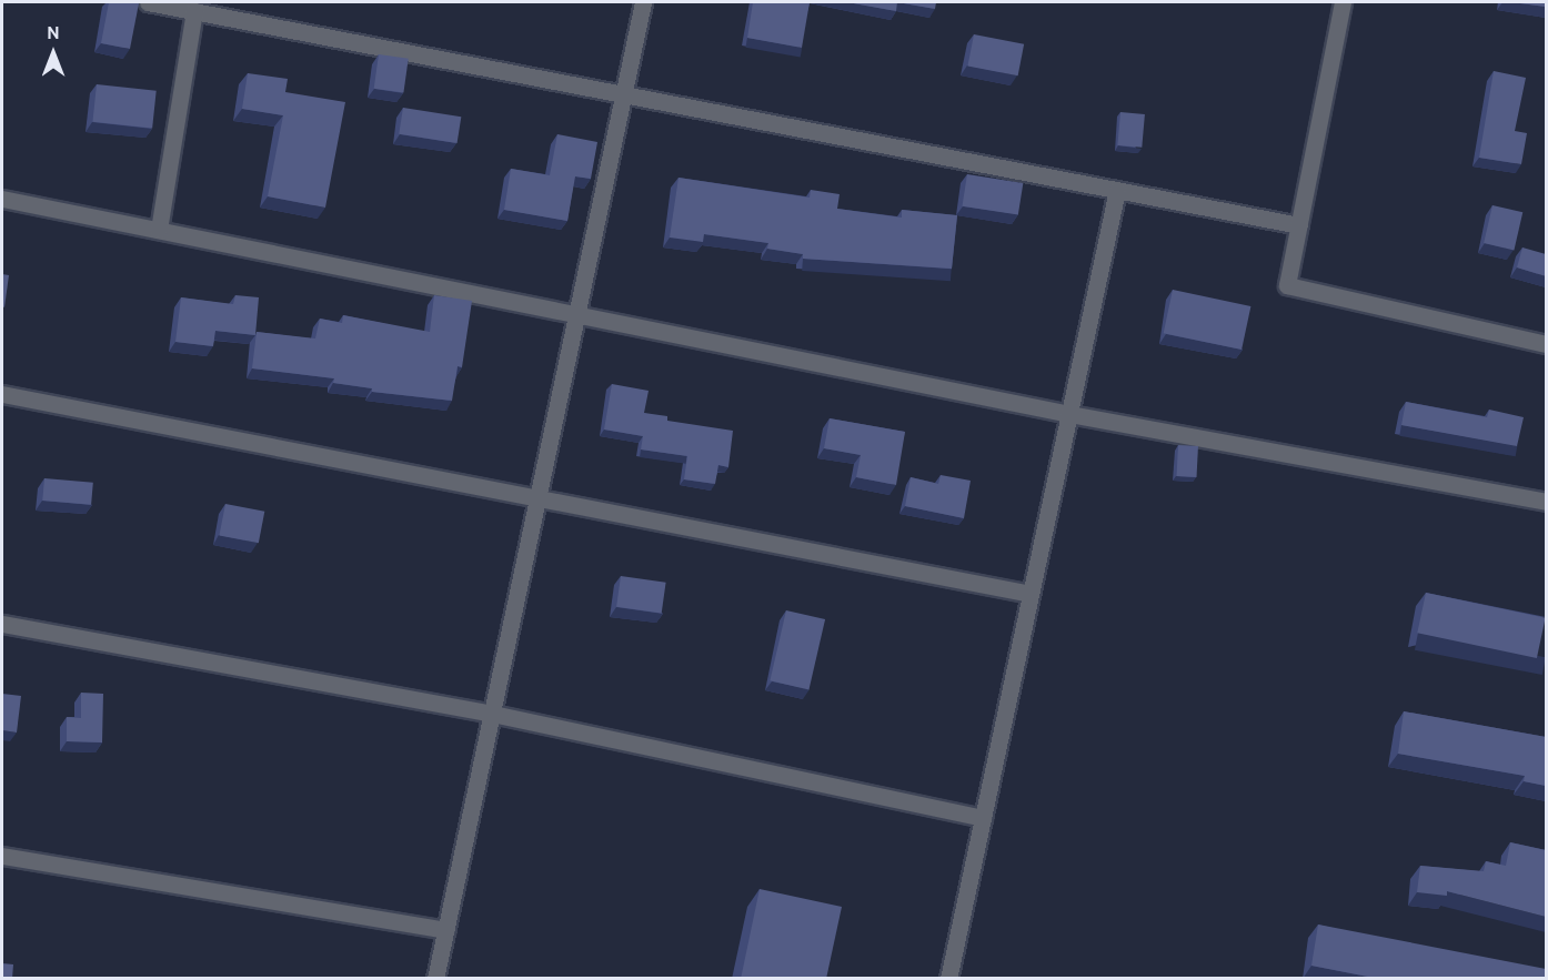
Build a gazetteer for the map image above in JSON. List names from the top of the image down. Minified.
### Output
{"north":"top"}
